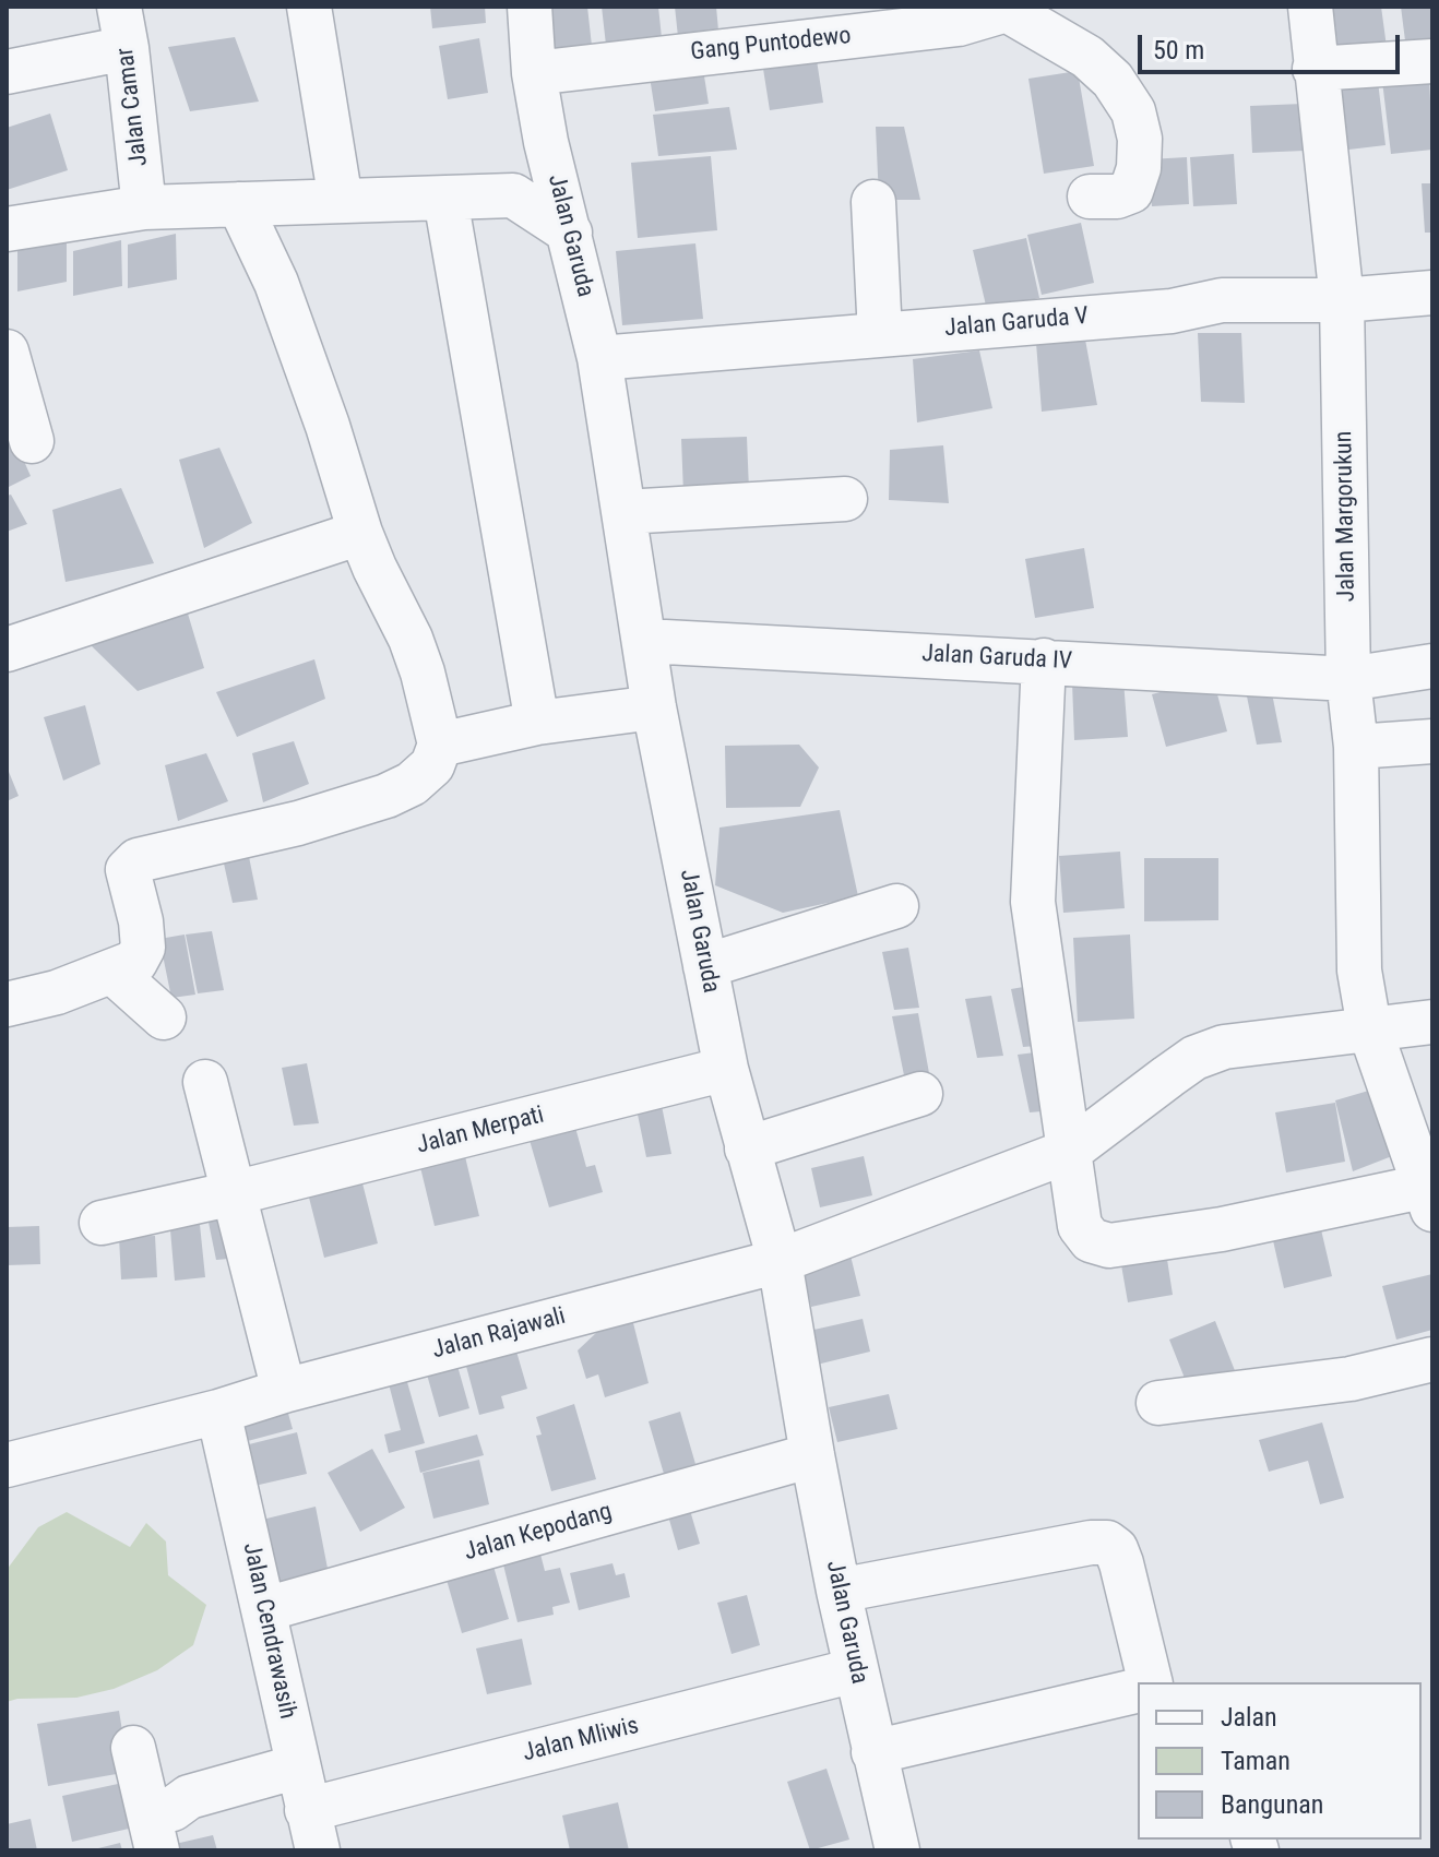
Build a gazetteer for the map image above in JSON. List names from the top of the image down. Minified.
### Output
{"streets":{"street":["Gang Puntodewo","Jalan Camar","Jalan Garuda","Jalan Garuda V","Jalan Margorukun","Jalan Garuda IV","Jalan Merpati","Jalan Rajawali","Jalan Kepodang","Jalan Cendrawasih","Jalan Mliwis"]},"crossings":[["Gang Puntodewo","Jalan Garuda"],["Jalan Garuda","Jalan Garuda V"],["Jalan Garuda","Jalan Garuda IV"],["Jalan Garuda","Jalan Merpati"],["Jalan Garuda","Jalan Rajawali"],["Jalan Garuda","Jalan Kepodang"],["Jalan Garuda","Jalan Mliwis"],["Jalan Garuda V","Jalan Margorukun"],["Jalan Margorukun","Jalan Garuda IV"],["Jalan Margorukun","Jalan Rajawali"],["Jalan Rajawali","Jalan Cendrawasih"],["Jalan Kepodang","Jalan Cendrawasih"],["Jalan Cendrawasih","Jalan Mliwis"]],"legend":["Jalan","Taman","Bangunan"],"scale_bar":"50 m"}
